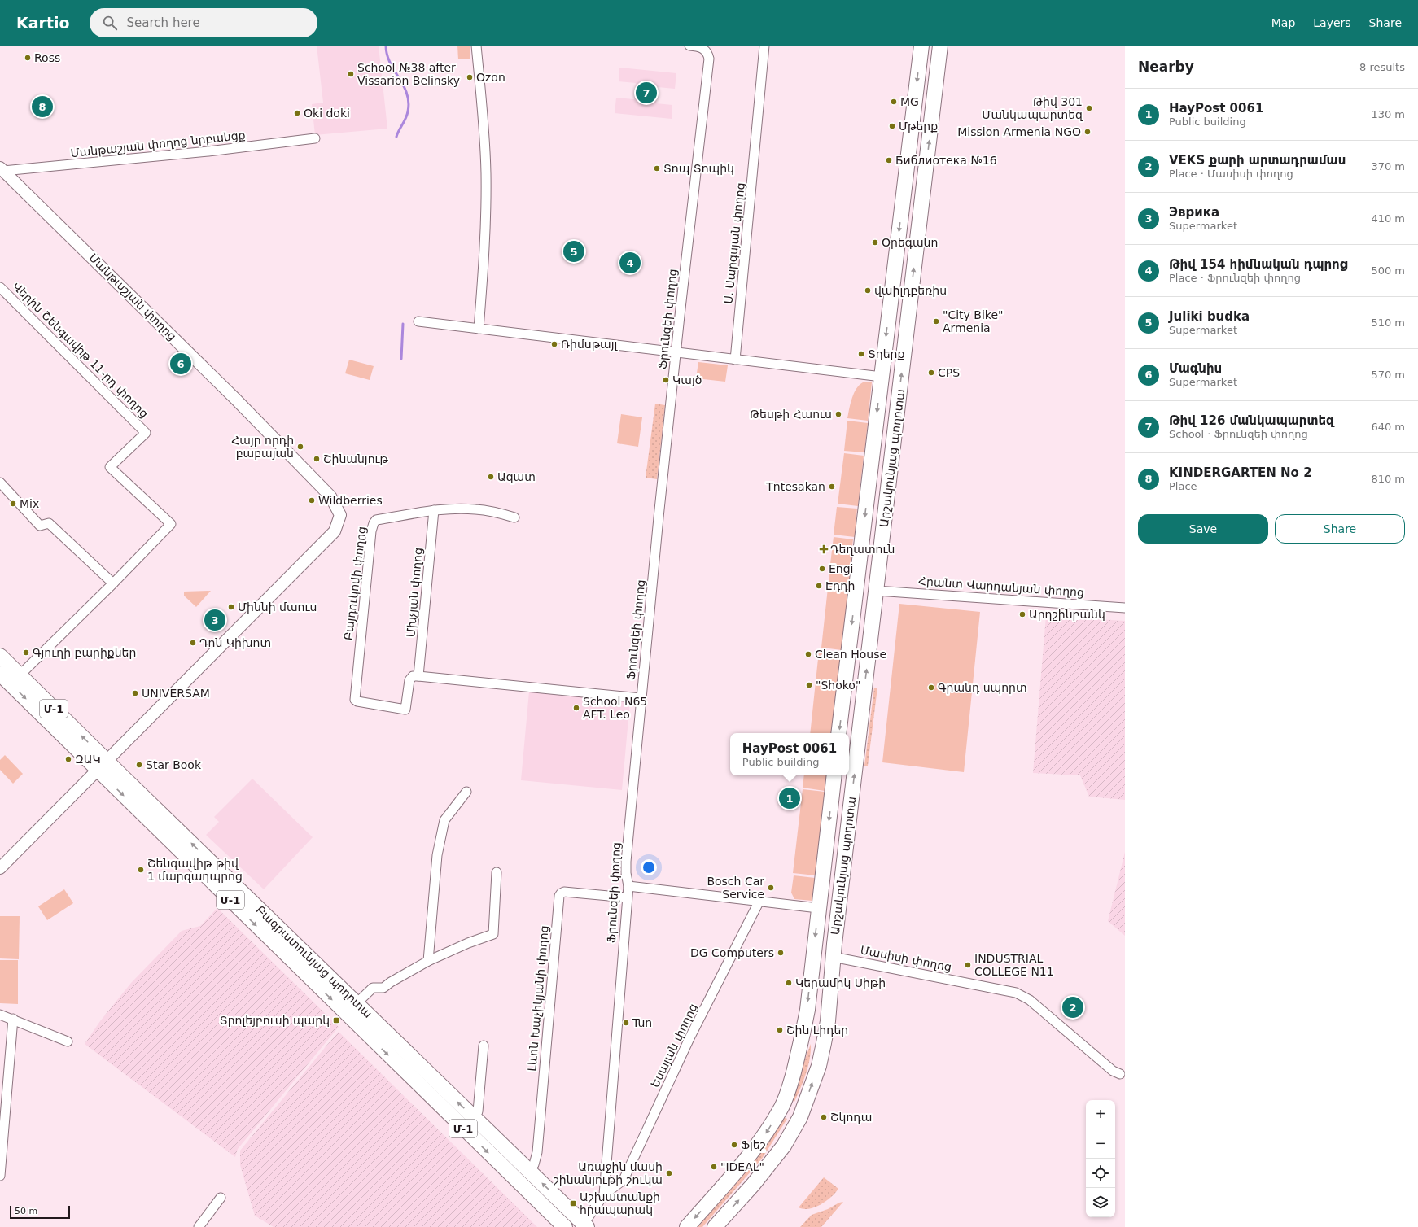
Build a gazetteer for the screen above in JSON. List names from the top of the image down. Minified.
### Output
{"streets":{"main road":["Արշակունյաց պողոտա","Մ-1","Բագրատունյաց պողոտա"],"street":["Մանթաշյան փողոց նրբանցք","Ս. Սարգսյան փողոց","Մանթաշյան փողոց","Ֆրունզեի փողոց","Վերին Շենգավիթ 11-րդ փողոց","Բայդուկովի փողոց","Հրանտ Վարդանյան փողոց","Մխչյան փողոց","Մասիսի փողոց","Լևոն Խաչիկյանի փողոց","Եսայան փողոց"]},"crossings":[["Մանթաշյան փողոց նրբանցք","Մանթաշյան փողոց"],["Մանթաշյան փողոց","Բագրատունյաց պողոտա"],["Ֆրունզեի փողոց","Լևոն Խաչիկյանի փողոց"],["Ֆրունզեի փողոց","Եսայան փողոց"],["Արշակունյաց պողոտա","Հրանտ Վարդանյան փողոց"],["Արշակունյաց պողոտա","Մասիսի փողոց"],["Բայդուկովի փողոց","Մխչյան փողոց"],["Բագրատունյաց պողոտա","Լևոն Խաչիկյանի փողոց"]],"places":{"other":["Ross","School №38 after Vissarion Belinsky","Ozon","MG","Թիվ 301 Մանկապարտեզ","Oki doki","Մթերք","Mission Armenia NGO","Библиотека №16","Տոպ Տոպիկ","Օրեգանո","վաիլդբեռիս","\"City Bike\" Armenia","Ռիմսթայլ","Տղերք","CPS","Կայծ","Թեսթի Հաուս","Հայր որդի բաբայան","Շինանյութ","Ազատ","Tntesakan","Wildberries","Mix","Engi","Էդդի","Միննի մաուս","Արդշինբանկ","Դոն Կիխոտ","Գյուղի բարիքներ","Clean House","\"Shoko\"","Գրանդ սպորտ","UNIVERSAM","School N65 AFT. Leo","ԶԱԿ","Star Book","Շենգավիթ թիվ 1 մարզադպրոց","Bosch Car Service","DG Computers","INDUSTRIAL COLLEGE N11","Կերամիկ Սիթի","Tun","Շին Լիդեր","Շկոդա","Ֆլեշ","\"IDEAL\"","Առաջին մասի շինանյութի շուկա"],"health":["Դեղատուն"],"transit":["Տրոլեյբուսի պարկ","Աշխատանքի հրապարակ"]},"scale_bar":"50 m","page":{"header":"Kartio","search":"Search here","nav":["Map","Layers","Share"],"heading":["Nearby","8 results"],"pins":["7","8","5","4","6","3","1","2"],"list":[{"mark":"1","name":"HayPost 0061","note":"Public building","value":"130 m"},{"mark":"2","name":"VEKS քարի արտադրամաս","note":"Place · Մասիսի փողոց","value":"370 m"},{"mark":"3","name":"Эврика","note":"Supermarket","value":"410 m"},{"mark":"4","name":"Թիվ 154 հիմնական դպրոց","note":"Place · Ֆրունզեի փողոց","value":"500 m"},{"mark":"5","name":"Juliki budka","note":"Supermarket","value":"510 m"},{"mark":"6","name":"Մագնիս","note":"Supermarket","value":"570 m"},{"mark":"7","name":"Թիվ 126 մանկապարտեզ","note":"School · Ֆրունզեի փողոց","value":"640 m"},{"mark":"8","name":"KINDERGARTEN No 2","note":"Place","value":"810 m"}],"buttons":["Save","Share"],"popup":["HayPost 0061","Public building"],"map_buttons":["+","−"],"scale":"50 m"}}
